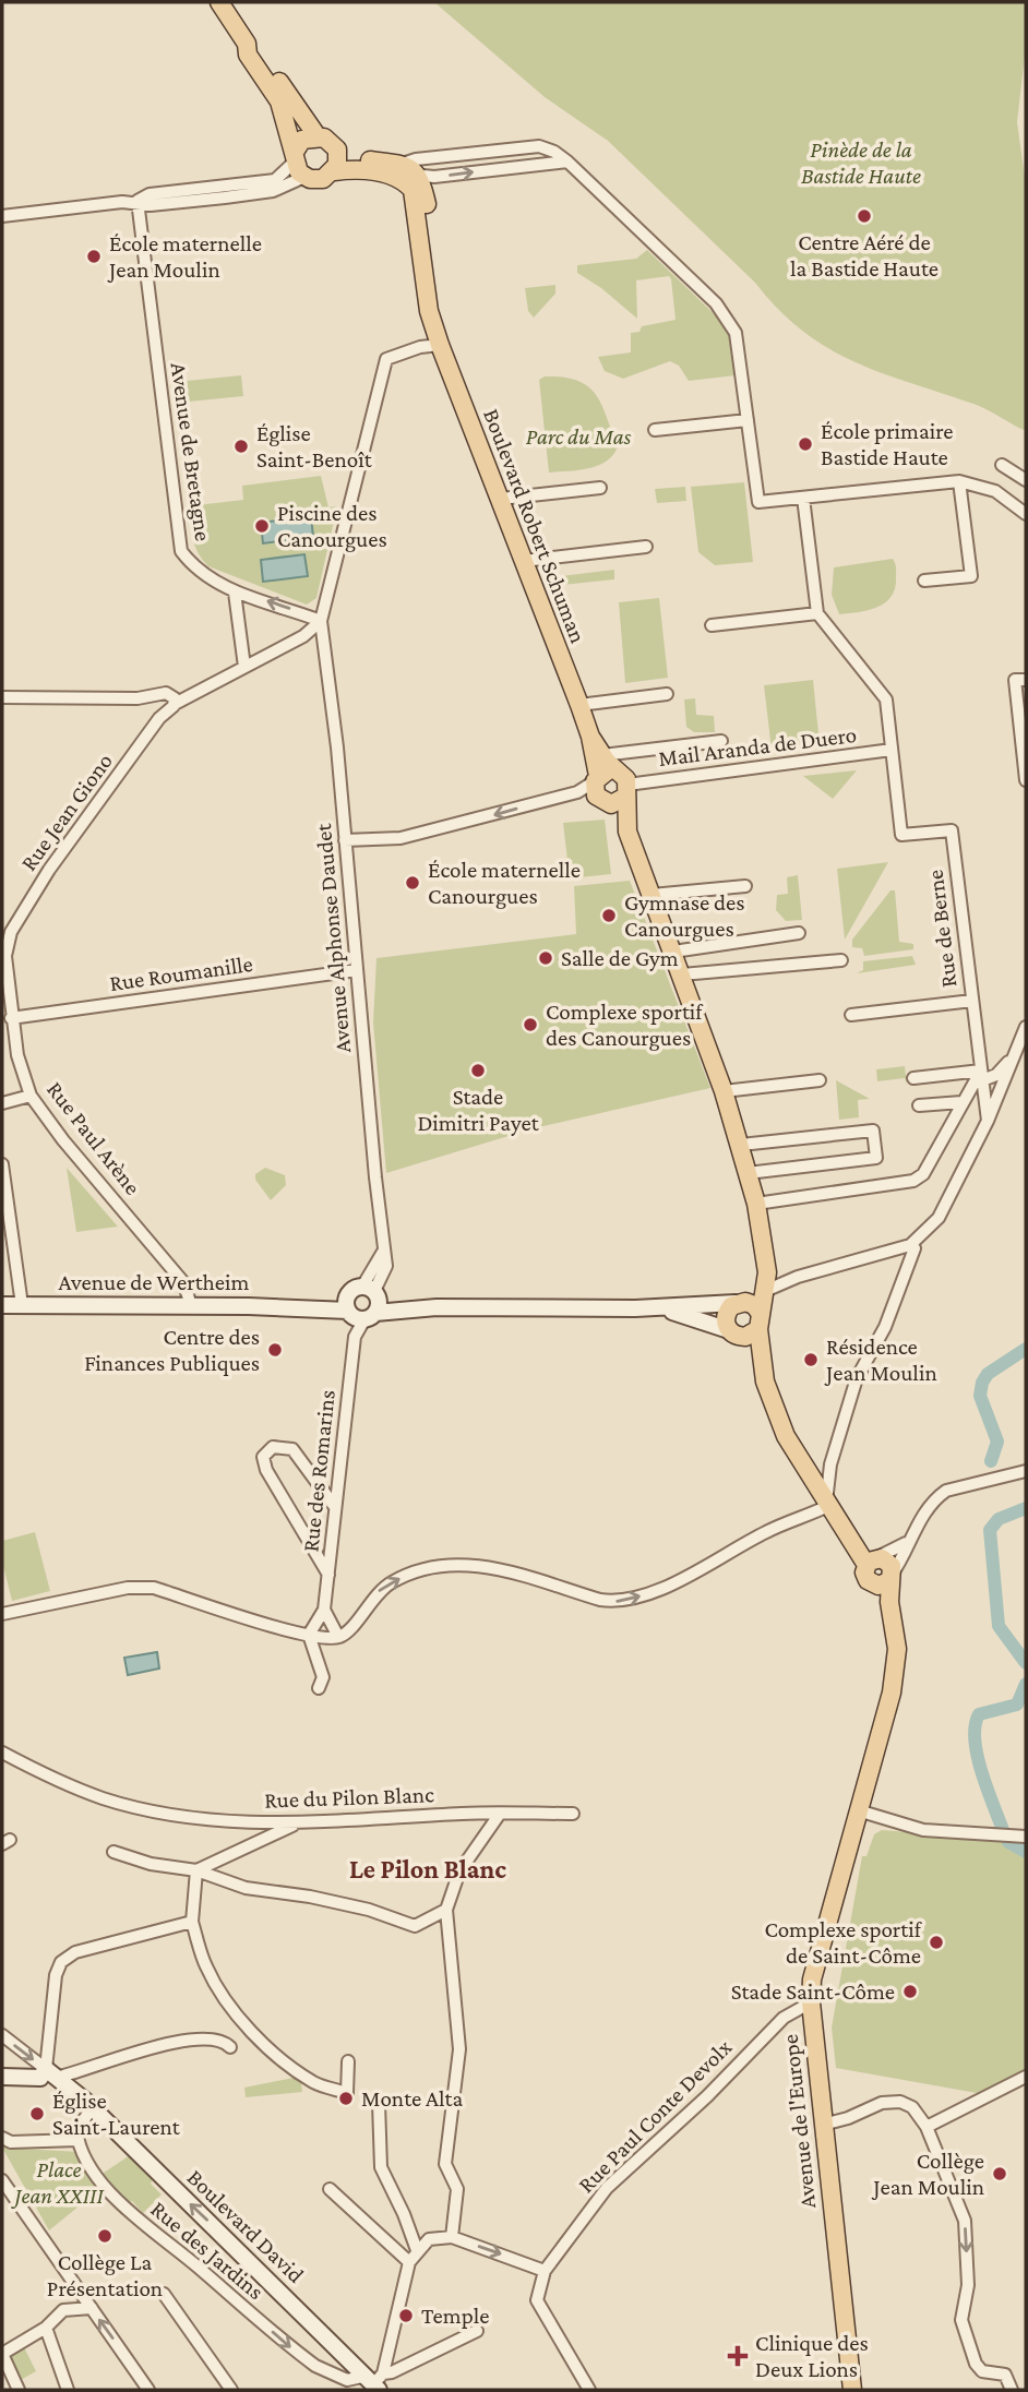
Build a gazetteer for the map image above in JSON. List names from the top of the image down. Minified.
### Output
{"streets":{"main road":["Boulevard Robert Schuman","Avenue de l'Europe"],"street":["Avenue de Bretagne","Mail Aranda de Duero","Rue Jean Giono","Rue de Berne","Avenue Alphonse Daudet","Rue Roumanille","Rue Paul Arène","Avenue de Wertheim","Rue des Romarins","Rue du Pilon Blanc","Rue Paul Conte Devolx","Boulevard David","Rue des Jardins"]},"crossings":[["Avenue de Bretagne","Avenue Alphonse Daudet"],["Boulevard Robert Schuman","Mail Aranda de Duero"],["Boulevard Robert Schuman","Avenue de Wertheim"],["Mail Aranda de Duero","Rue de Berne"],["Rue Jean Giono","Rue Paul Arène"],["Avenue Alphonse Daudet","Rue Roumanille"],["Avenue Alphonse Daudet","Avenue de Wertheim"],["Avenue Alphonse Daudet","Rue des Romarins"],["Rue Roumanille","Rue Paul Arène"],["Rue Paul Arène","Avenue de Wertheim"],["Avenue de Wertheim","Rue des Romarins"],["Rue Paul Conte Devolx","Avenue de l'Europe"],["Boulevard David","Rue des Jardins"]],"districts":["Le Pilon Blanc"],"parks":["Pinède de la Bastide Haute","Parc du Mas","Place Jean XXIII"],"places":{"other":["Centre Aéré de la Bastide Haute","École maternelle Jean Moulin","École primaire Bastide Haute","Église Saint-Benoît","Piscine des Canourgues","École maternelle Canourgues","Gymnase des Canourgues","Salle de Gym","Complexe sportif des Canourgues","Stade Dimitri Payet","Centre des Finances Publiques","Résidence Jean Moulin","Complexe sportif de Saint-Côme","Stade Saint-Côme","Monte Alta","Église Saint-Laurent","Collège Jean Moulin","Collège La Présentation","Temple"],"health":["Clinique des Deux Lions"]}}
